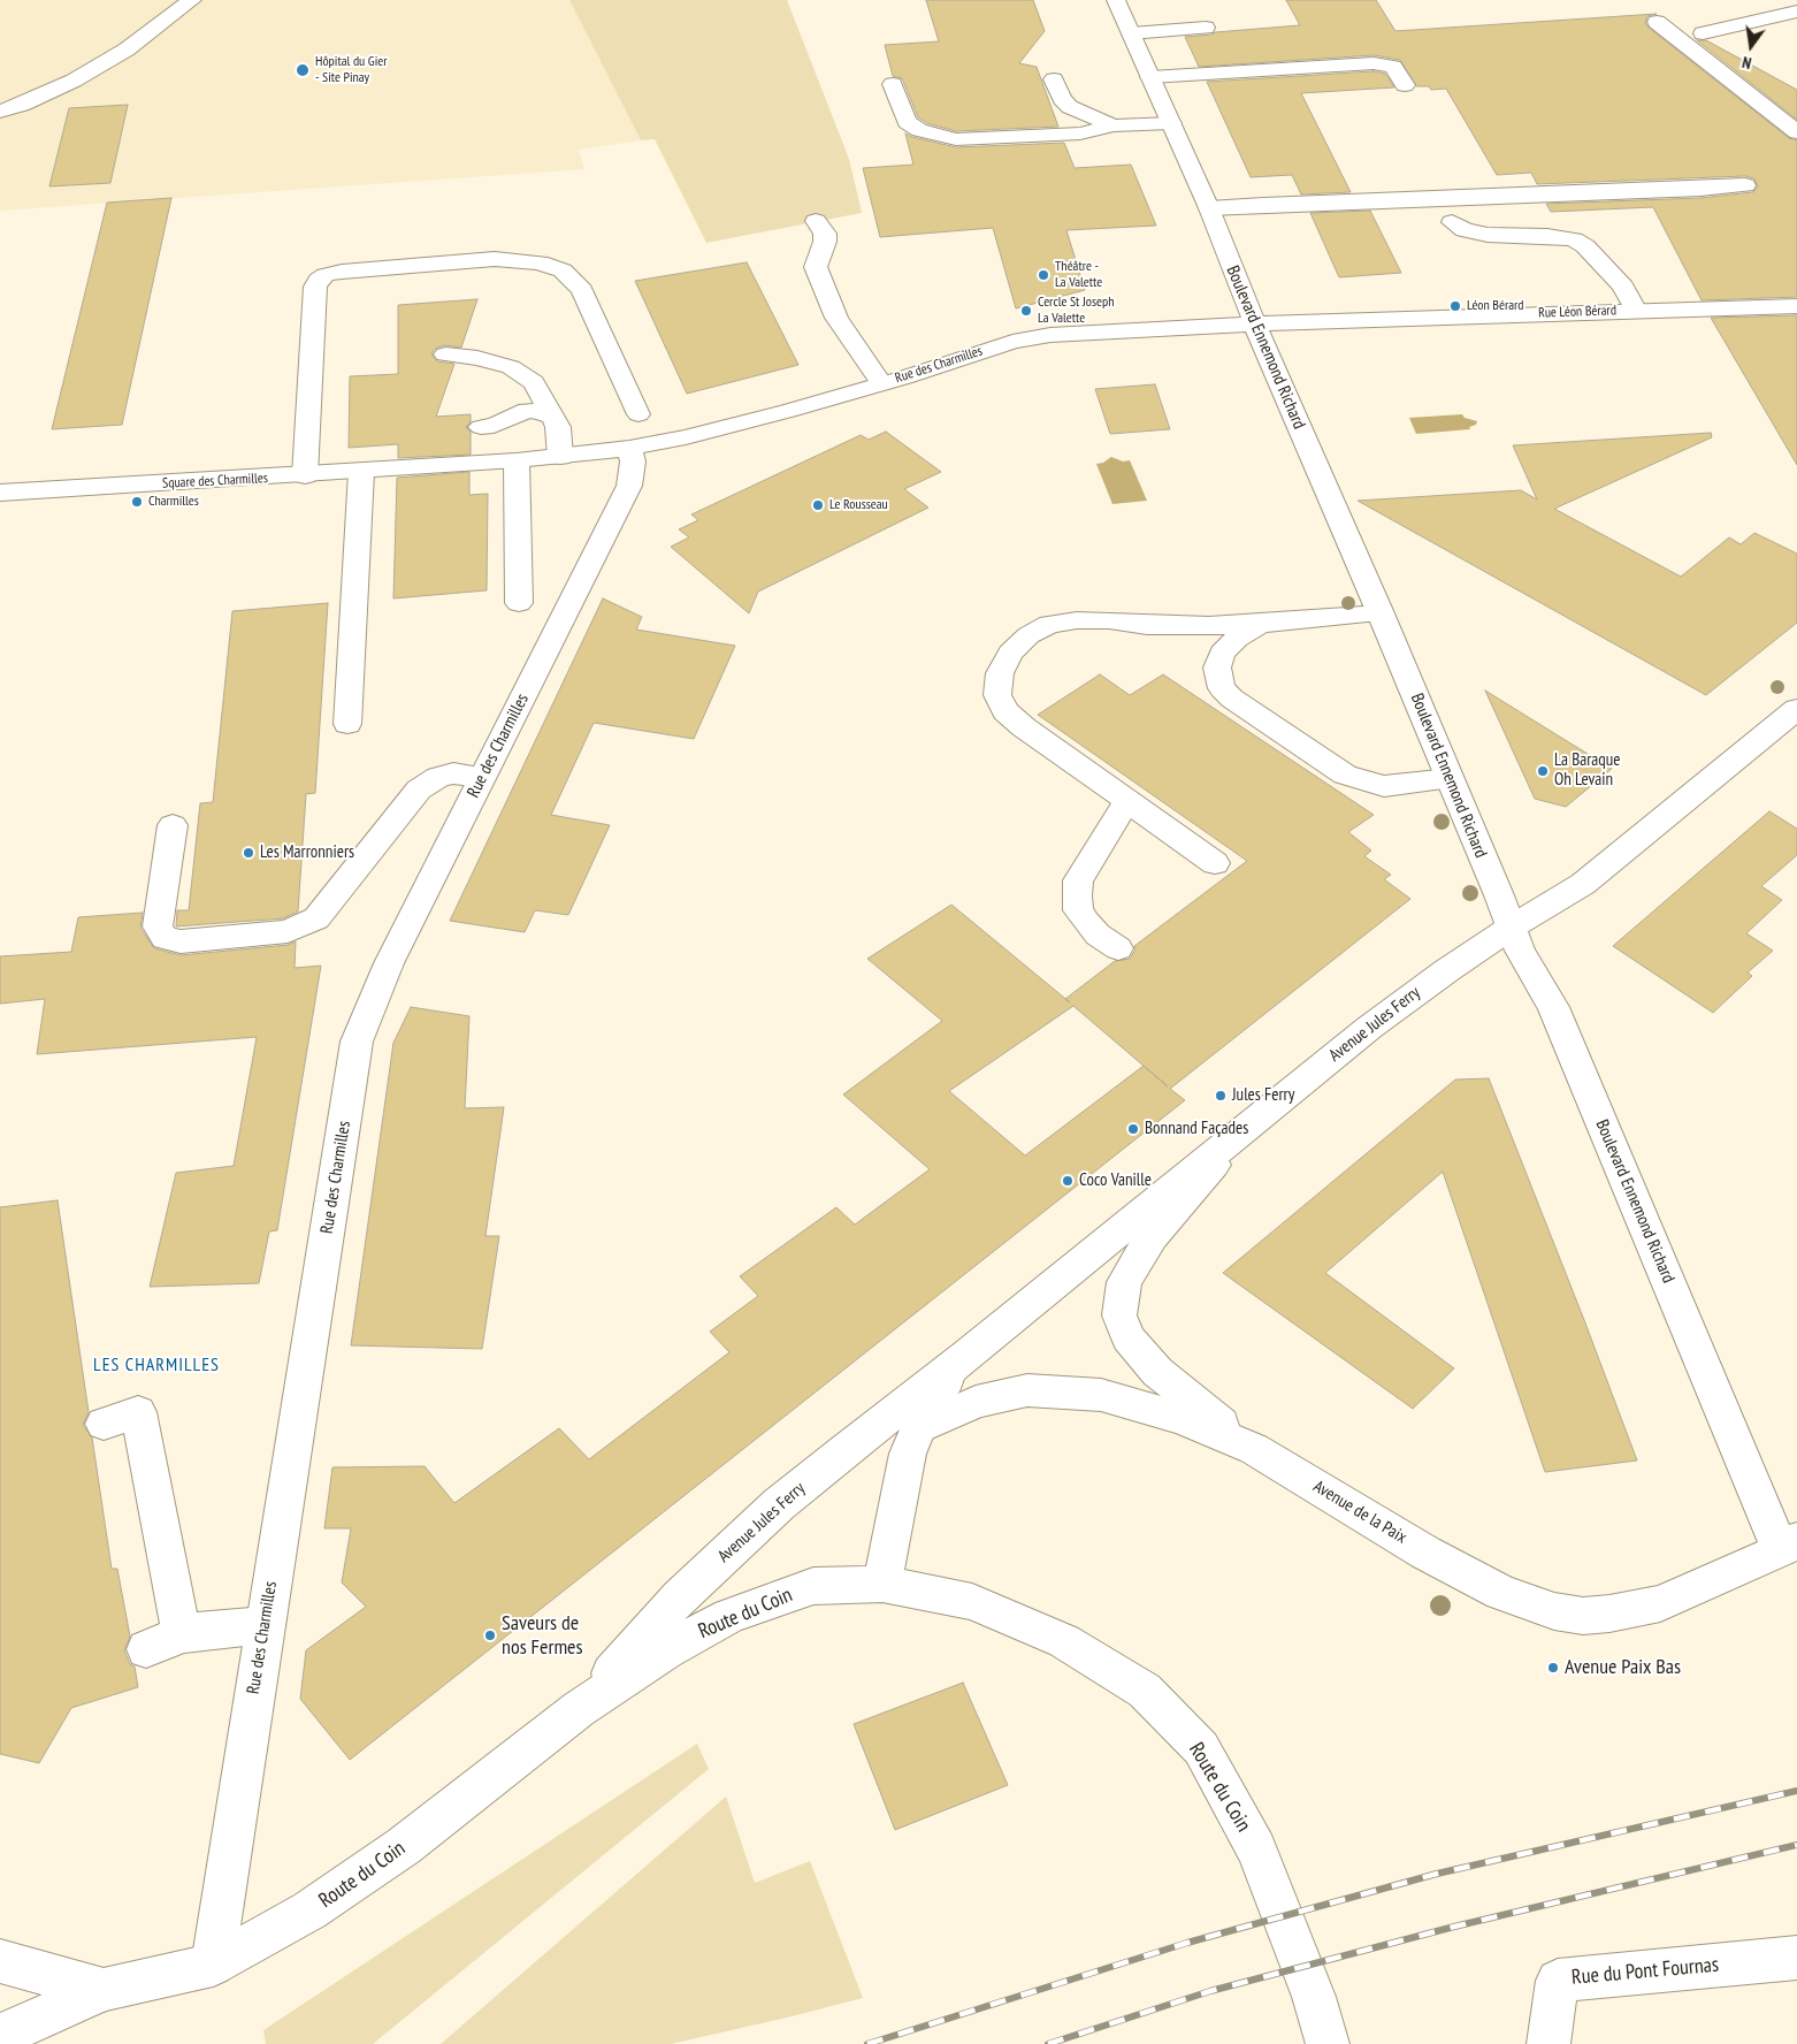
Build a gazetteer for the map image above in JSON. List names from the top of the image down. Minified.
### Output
{"streets":{"street":["Rue Léon Bérard","Boulevard Ennemond Richard","Rue des Charmilles","Square des Charmilles","Avenue Jules Ferry","Avenue de la Paix","Route du Coin","Rue du Pont Fournas"]},"crossings":[["Rue Léon Bérard","Boulevard Ennemond Richard"],["Rue Léon Bérard","Rue des Charmilles"],["Boulevard Ennemond Richard","Rue des Charmilles"],["Boulevard Ennemond Richard","Avenue Jules Ferry"],["Boulevard Ennemond Richard","Avenue de la Paix"],["Rue des Charmilles","Square des Charmilles"],["Rue des Charmilles","Route du Coin"],["Avenue Jules Ferry","Avenue de la Paix"],["Avenue Jules Ferry","Route du Coin"]],"districts":["LES CHARMILLES"],"places":["Hôpital du Gier - Site Pinay","Théâtre - La Valette","Léon Bérard","Cercle St Joseph La Valette","Charmilles","Le Rousseau","La Baraque Oh Levain","Les Marronniers","Jules Ferry","Bonnand Façades","Coco Vanille","Saveurs de nos Fermes","Avenue Paix Bas"],"north":"bottom"}
